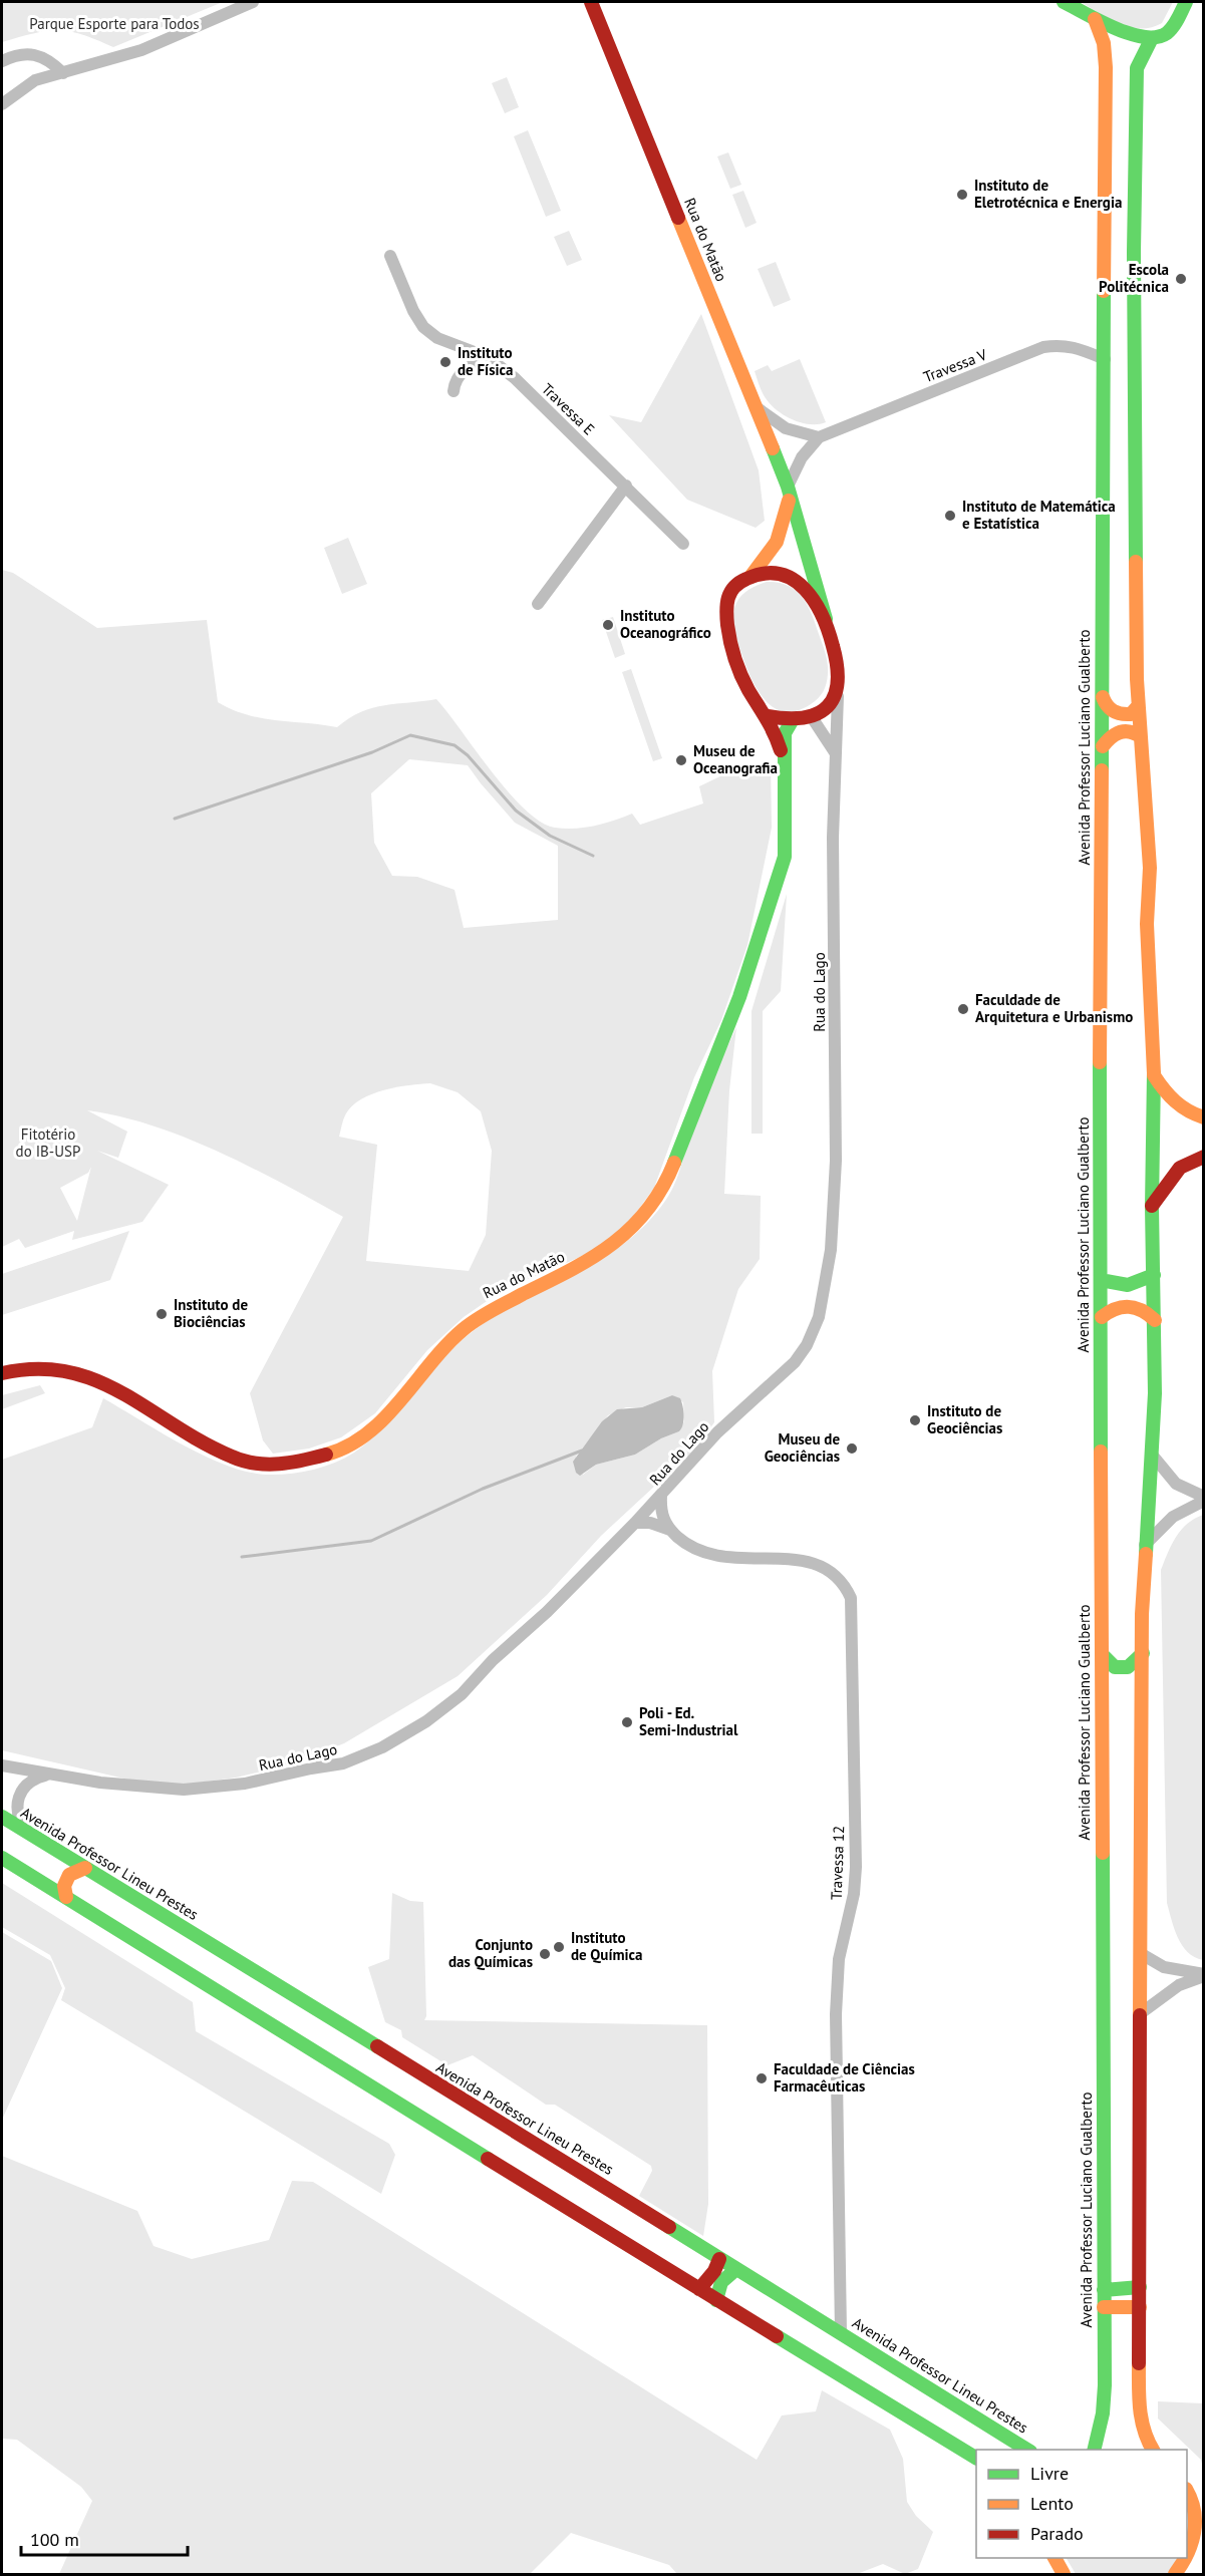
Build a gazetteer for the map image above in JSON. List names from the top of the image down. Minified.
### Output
{"streets":{"street":["Rua do Matão","Travessa V","Travessa E","Avenida Professor Luciano Gualberto","Rua do Lago","Travessa 12","Avenida Professor Lineu Prestes"]},"crossings":[["Rua do Matão","Travessa V"],["Rua do Matão","Rua do Lago"],["Travessa V","Avenida Professor Luciano Gualberto"],["Rua do Lago","Travessa 12"],["Travessa 12","Avenida Professor Lineu Prestes"]],"parks":["Parque Esporte para Todos","Fitotério do IB-USP"],"places":["Instituto de Eletrotécnica e Energia","Escola Politécnica","Instituto de Física","Instituto de Matemática e Estatística","Instituto Oceanográfico","Museu de Oceanografia","Faculdade de Arquitetura e Urbanismo","Instituto de Biociências","Instituto de Geociências","Museu de Geociências","Poli - Ed. Semi-Industrial","Instituto de Química","Conjunto das Químicas","Faculdade de Ciências Farmacêuticas"],"legend":["Livre","Lento","Parado"],"scale_bar":"100 m"}
